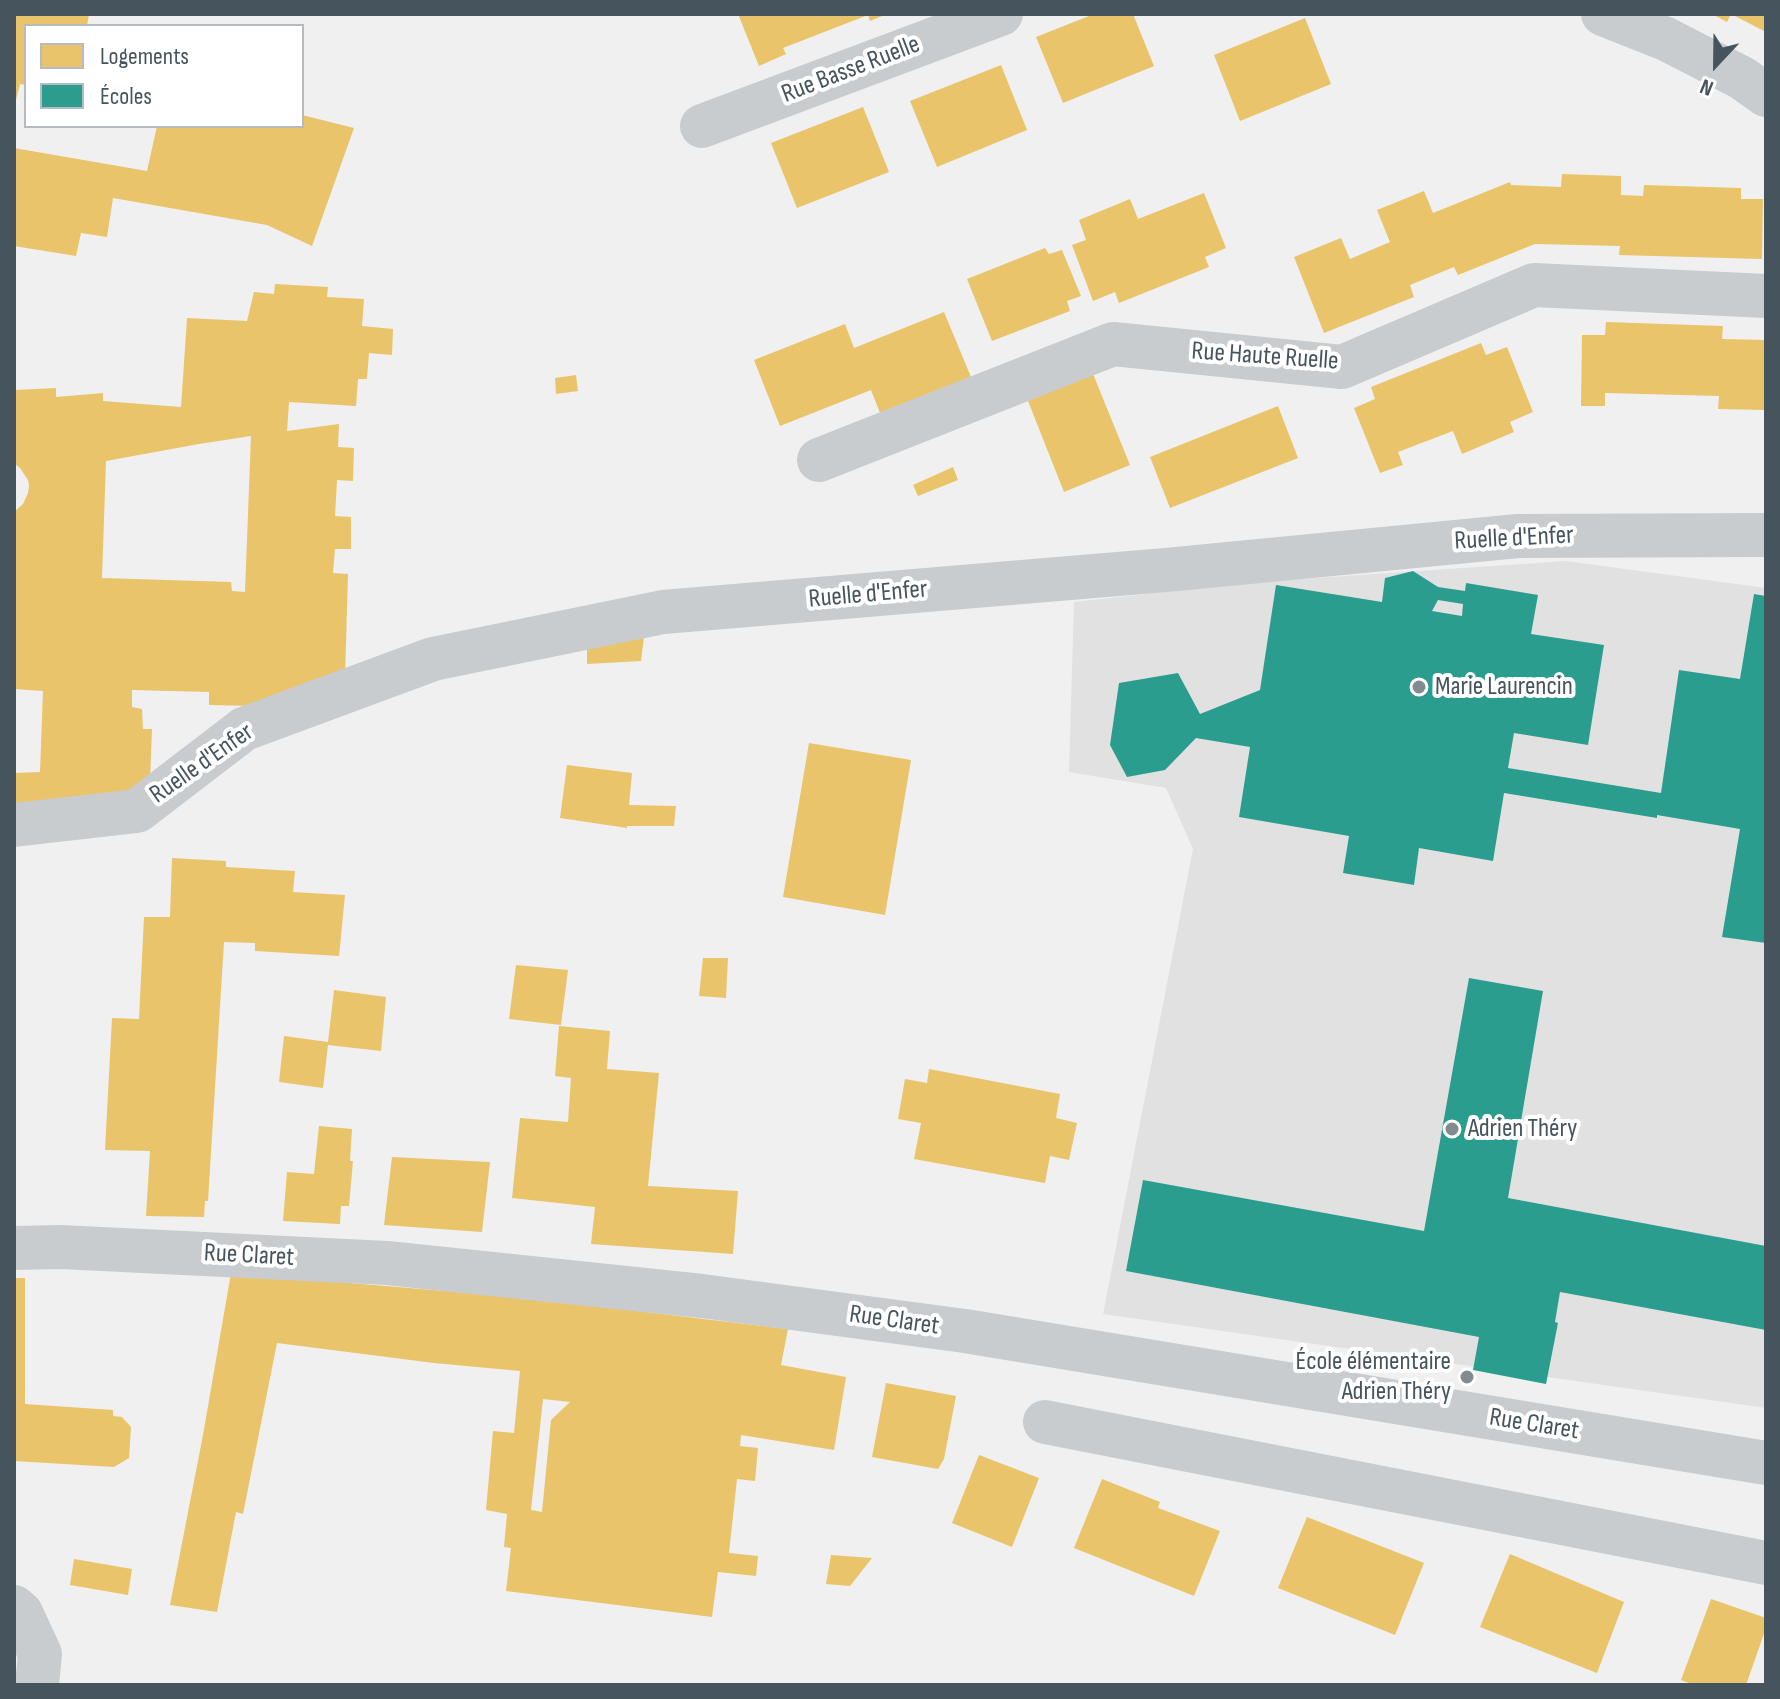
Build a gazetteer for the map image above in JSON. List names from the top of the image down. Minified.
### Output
{"streets":{"street":["Rue Basse Ruelle","Rue Haute Ruelle","Ruelle d'Enfer","Rue Claret"]},"places":["Marie Laurencin","Adrien Théry","École élémentaire Adrien Théry"],"legend":["Logements","Écoles"],"north":"bottom"}
